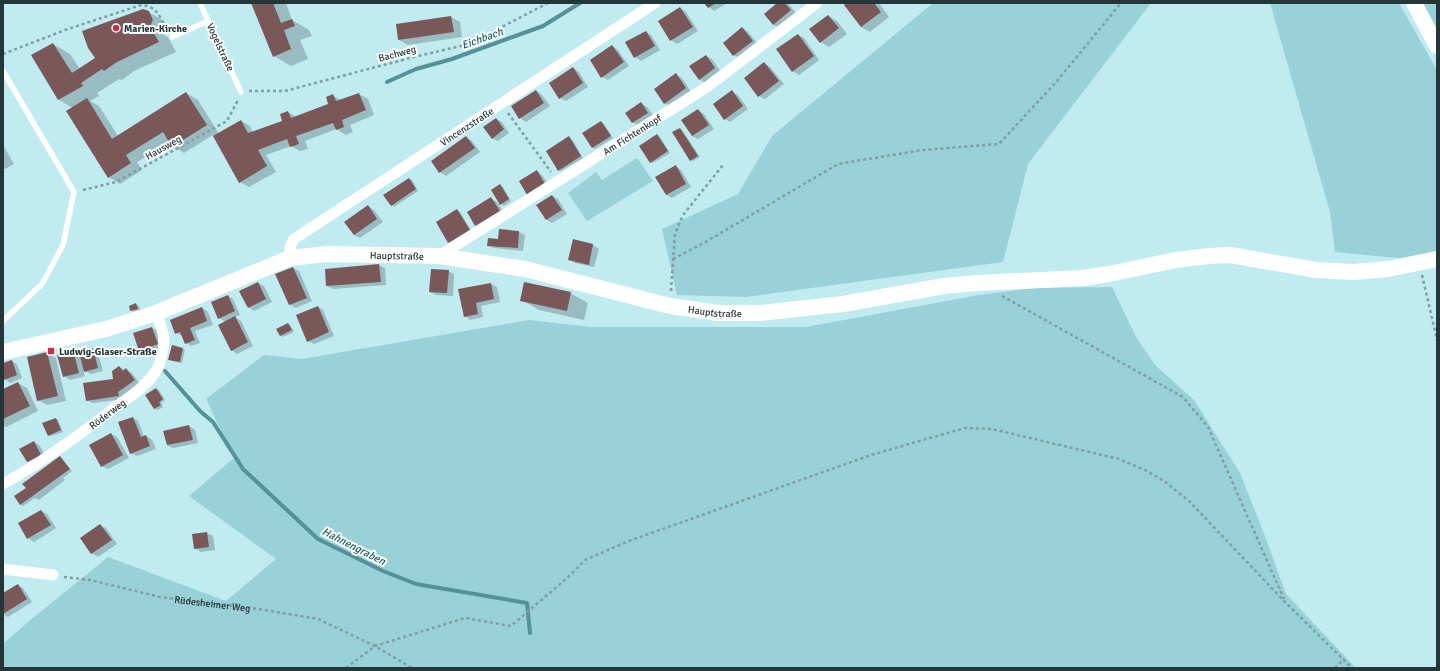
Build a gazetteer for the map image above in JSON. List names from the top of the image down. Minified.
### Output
{"streets":{"street":["Vincenzstraße","Am Fichtenkopf","Hauptstraße","Röderweg"],"lane":["Vogelstraße"],"path":["Bachweg","Hausweg","Rüdesheimer Weg"]},"crossings":[["Vogelstraße","Bachweg"],["Vogelstraße","Hausweg"],["Bachweg","Hausweg"],["Vincenzstraße","Hauptstraße"],["Am Fichtenkopf","Hauptstraße"],["Hauptstraße","Röderweg"]],"water":["Eichbach","Hahnengraben"],"places":{"other":["Marien-Kirche"],"transit":["Ludwig-Glaser-Straße"]}}
